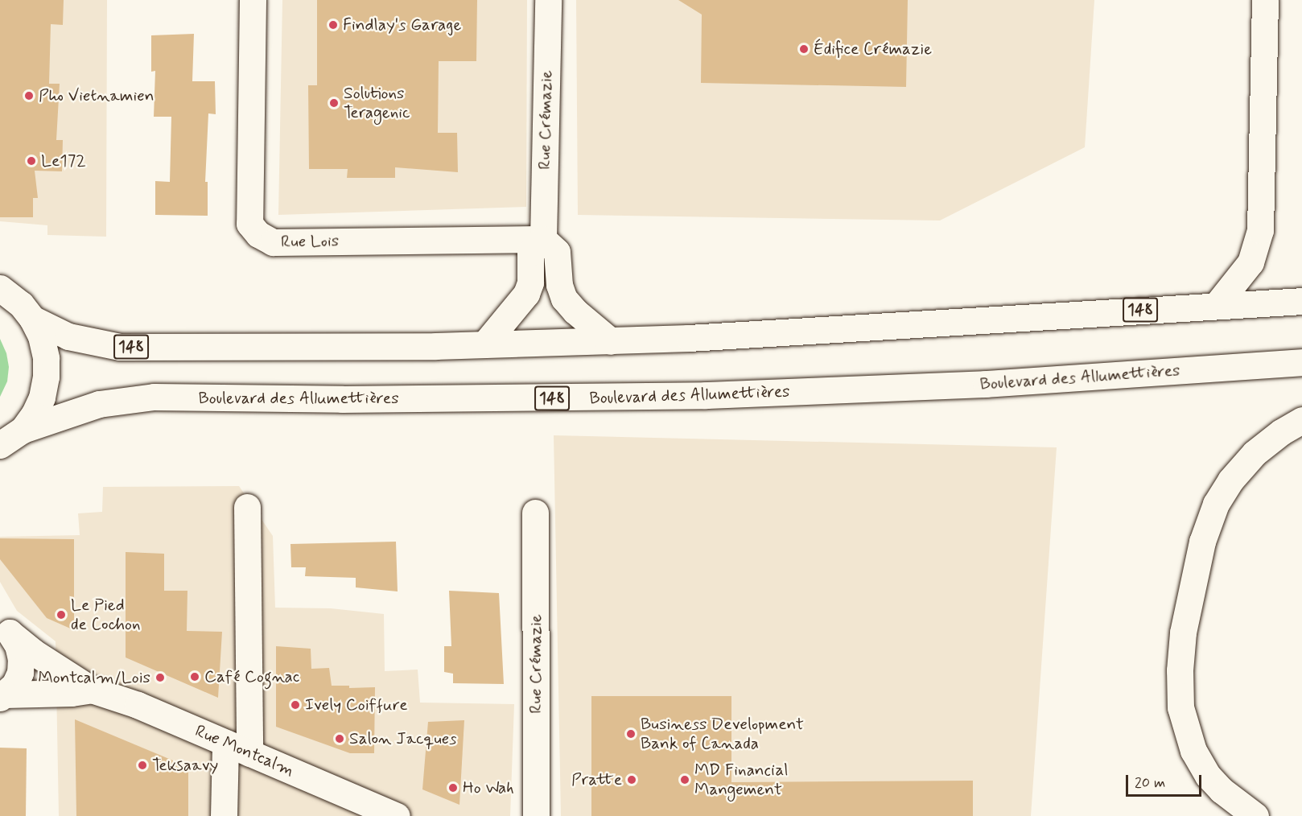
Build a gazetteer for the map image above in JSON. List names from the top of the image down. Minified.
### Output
{"streets":{"main road":["Rue Crémazie","Rue Lois","148","Boulevard des Allumettières","Rue Montcalm"]},"crossings":[["Rue Crémazie","Rue Lois"]],"places":["Findlay's Garage","Édifice Crémazie","Pho Vietnamien","Solutions Teragenic","Le172","Le Pied de Cochon","Café Cognac","Montcalm/Lois","Ively Coiffure","Business Development Bank of Canada","Salon Jacques","Teksaavy","Pratte","MD Financial Mangement","Ho Wah"],"scale_bar":"20 m"}
